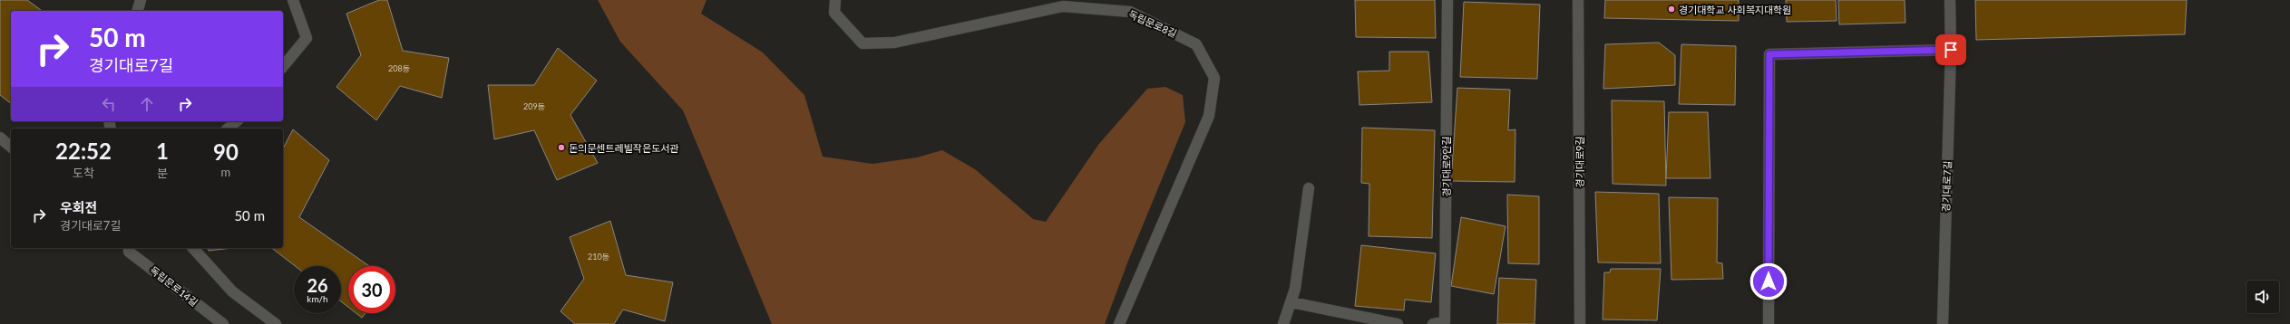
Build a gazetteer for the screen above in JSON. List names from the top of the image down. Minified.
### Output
{"streets":{"street":["독립문로8길","경기대로9길","경기대로9안길","경기대로7길","독립문로14길"]},"places":["경기대학교 사회복지대학원","돈의문센트레빌작은도서관"],"house_numbers":["208동","209동","210동"],"page":{"turn":["50 m","경기대로7길"],"eta":["22:52","도착","1","분","90","m"],"list":[{"name":"우회전","note":"경기대로7길","value":"50 m"}],"speed":"26 km/h","limit":"30"}}
